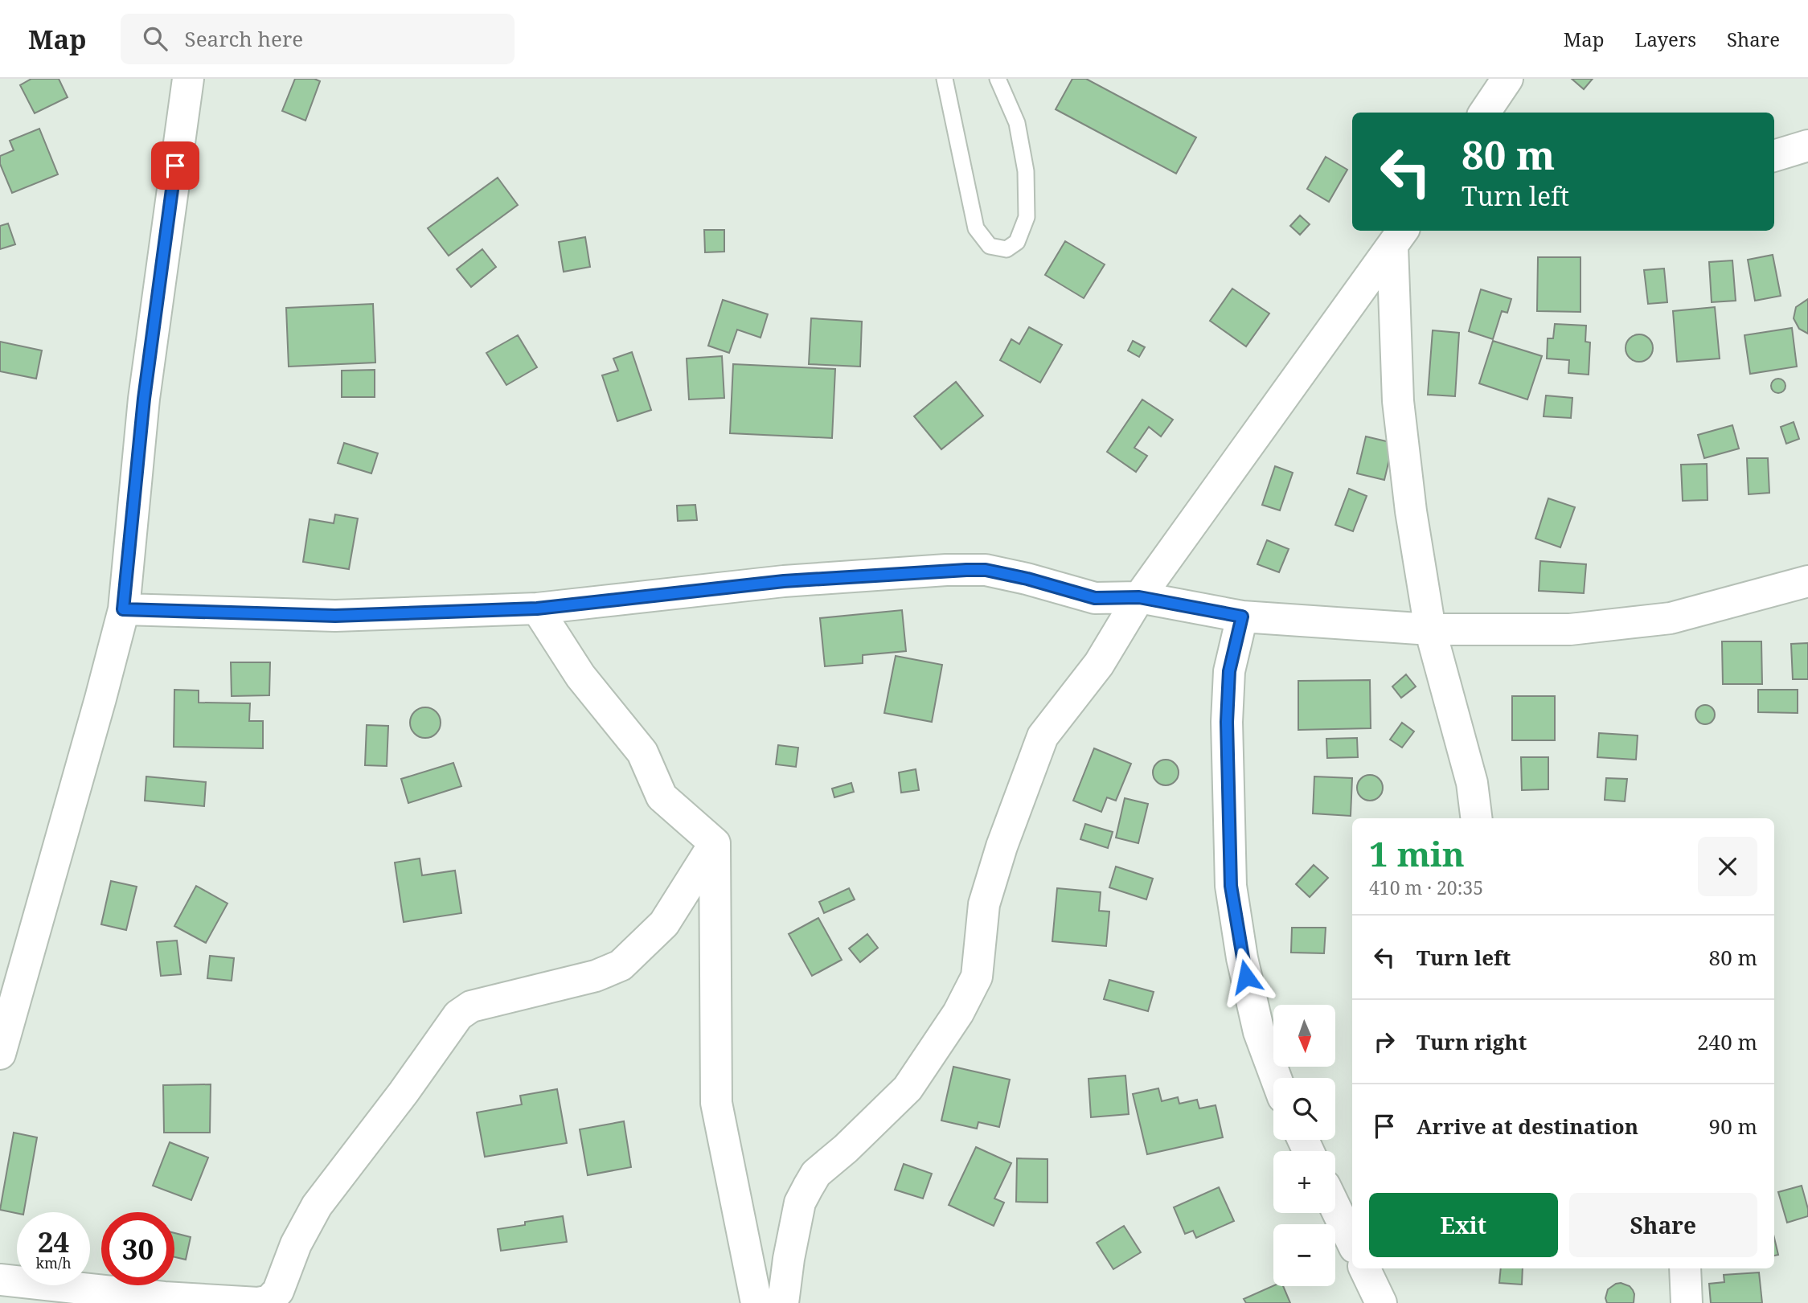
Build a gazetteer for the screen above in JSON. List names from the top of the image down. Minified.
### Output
{"north":"bottom","page":{"header":"Map","search":"Search here","nav":["Map","Layers","Share"],"turn":["80 m","Turn left"],"heading":["1 min","410 m · 20:35"],"list":[{"name":"Turn left","value":"80 m"},{"name":"Turn right","value":"240 m"},{"name":"Arrive at destination","value":"90 m"}],"map_buttons":["+","−"],"buttons":["Exit","Share"],"speed":"24 km/h","limit":"30"}}
